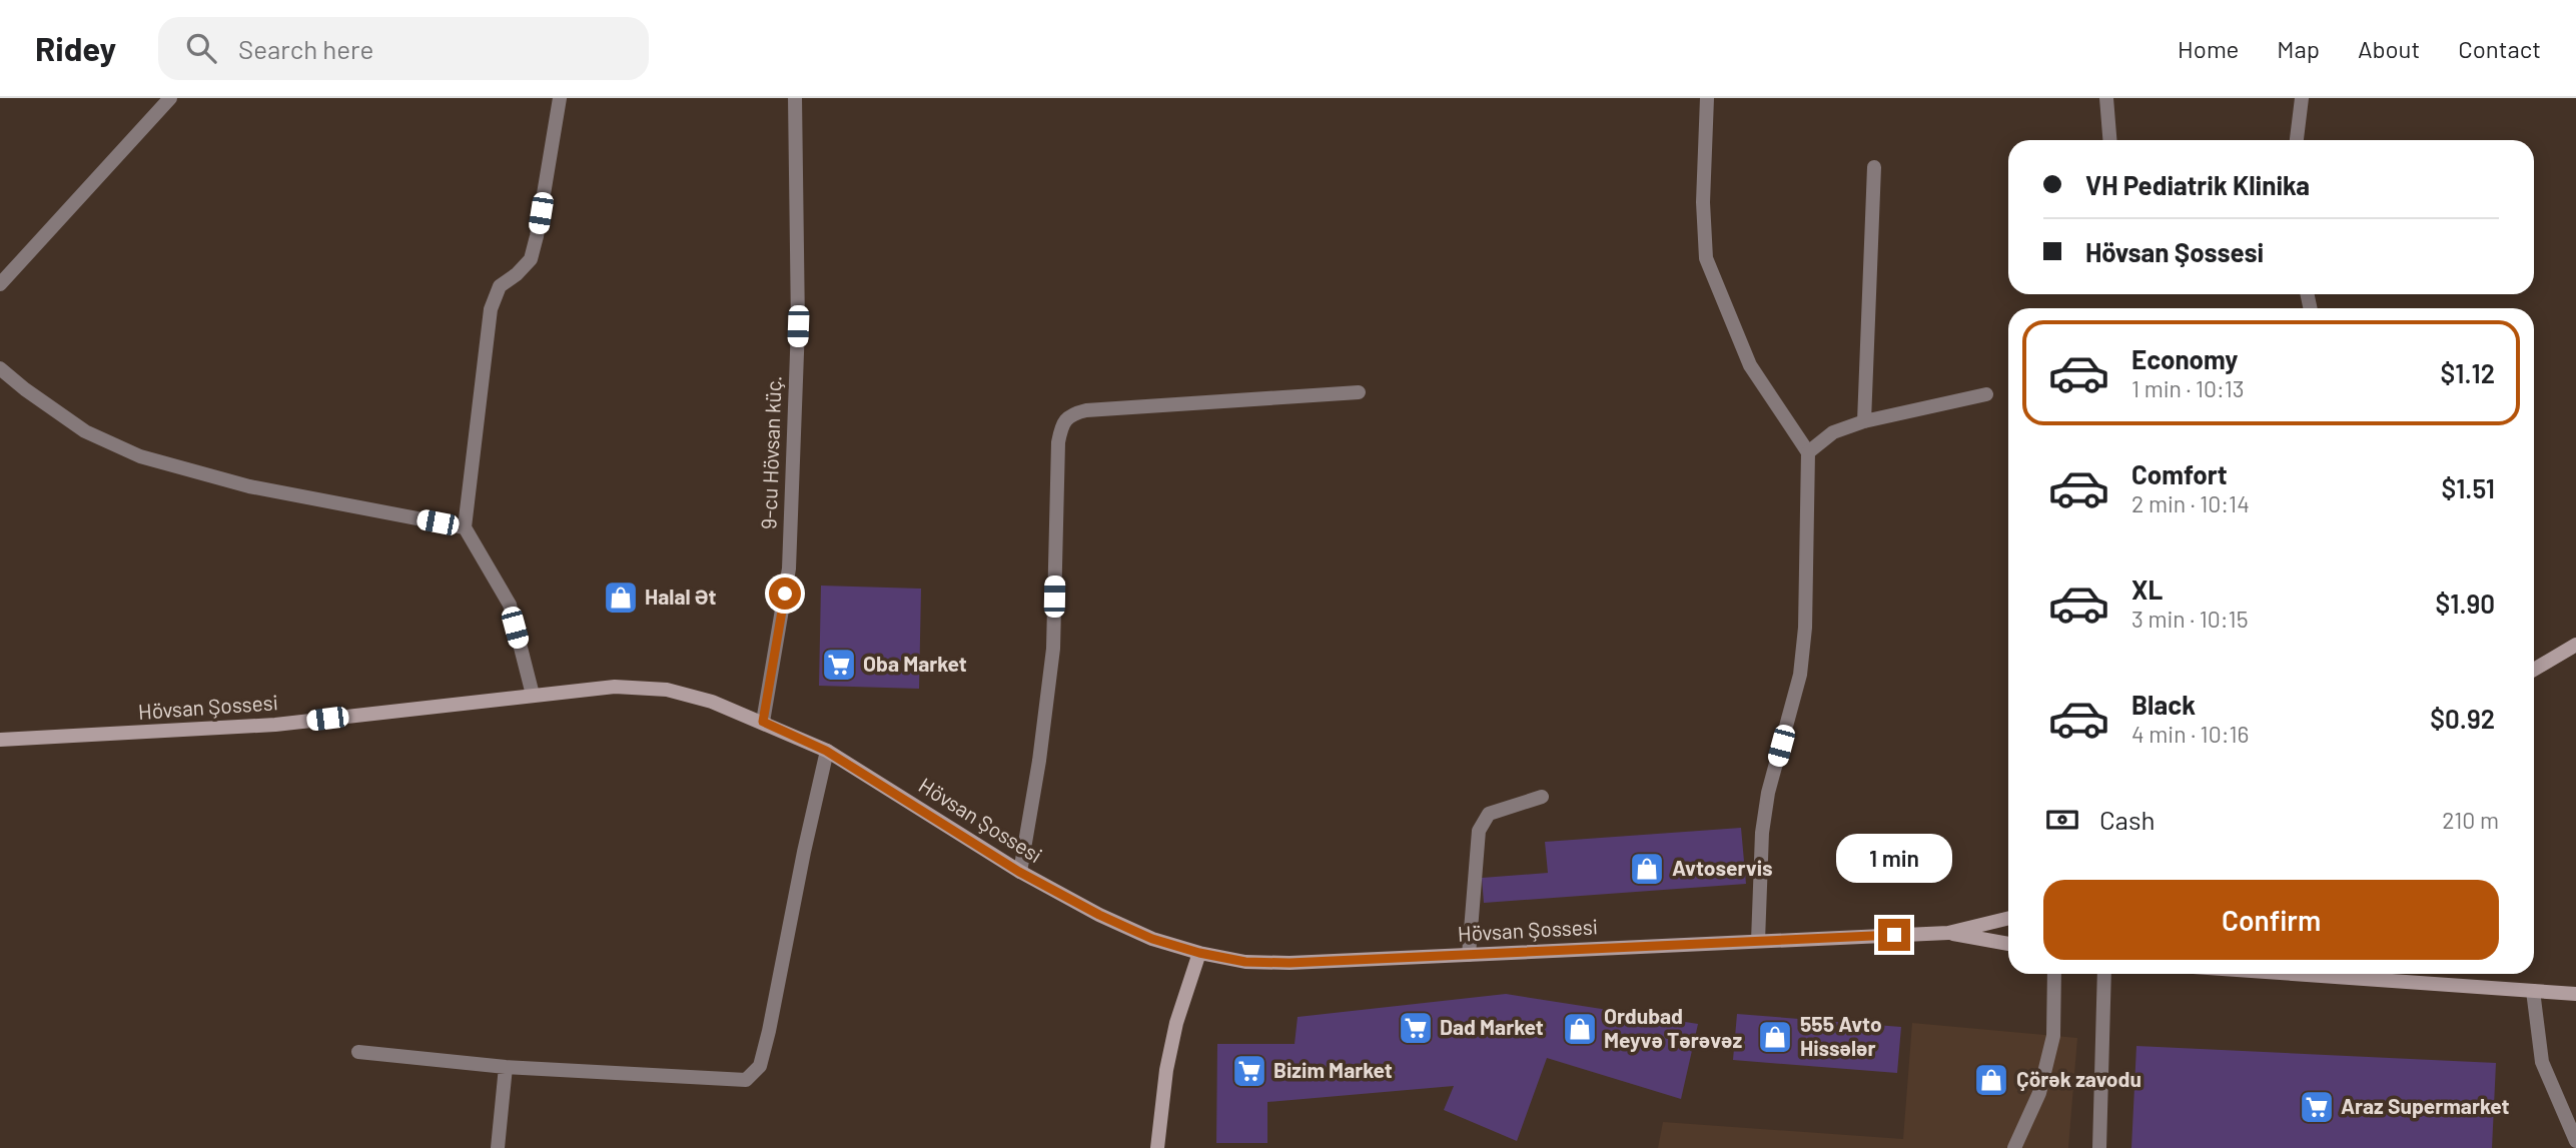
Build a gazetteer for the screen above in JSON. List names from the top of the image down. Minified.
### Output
{"streets":{"main road":["Hövsan Şossesi"],"street":["9-cu Hövsan küç."]},"crossings":[["9-cu Hövsan küç.","Hövsan Şossesi"]],"places":{"shop":["Halal Ət","Avtoservis","Ordubad Meyvə Tərəvəz","555 Avto Hissələr","Çörək zavodu"],"supermarket":["Oba Market","Dad Market","Bizim Market","Araz Supermarket"]},"page":{"header":"Ridey","search":"Search here","nav":["Home","Map","About","Contact"],"banner":["VH Pediatrik Klinika","Hövsan Şossesi"],"list":[{"name":"Economy","note":"1 min · 10:13","value":"$1.12"},{"name":"Comfort","note":"2 min · 10:14","value":"$1.51"},{"name":"XL","note":"3 min · 10:15","value":"$1.90"},{"name":"Black","note":"4 min · 10:16","value":"$0.92"}],"pay":["Cash","210 m"],"bubble":"1 min","buttons":"Confirm"}}
